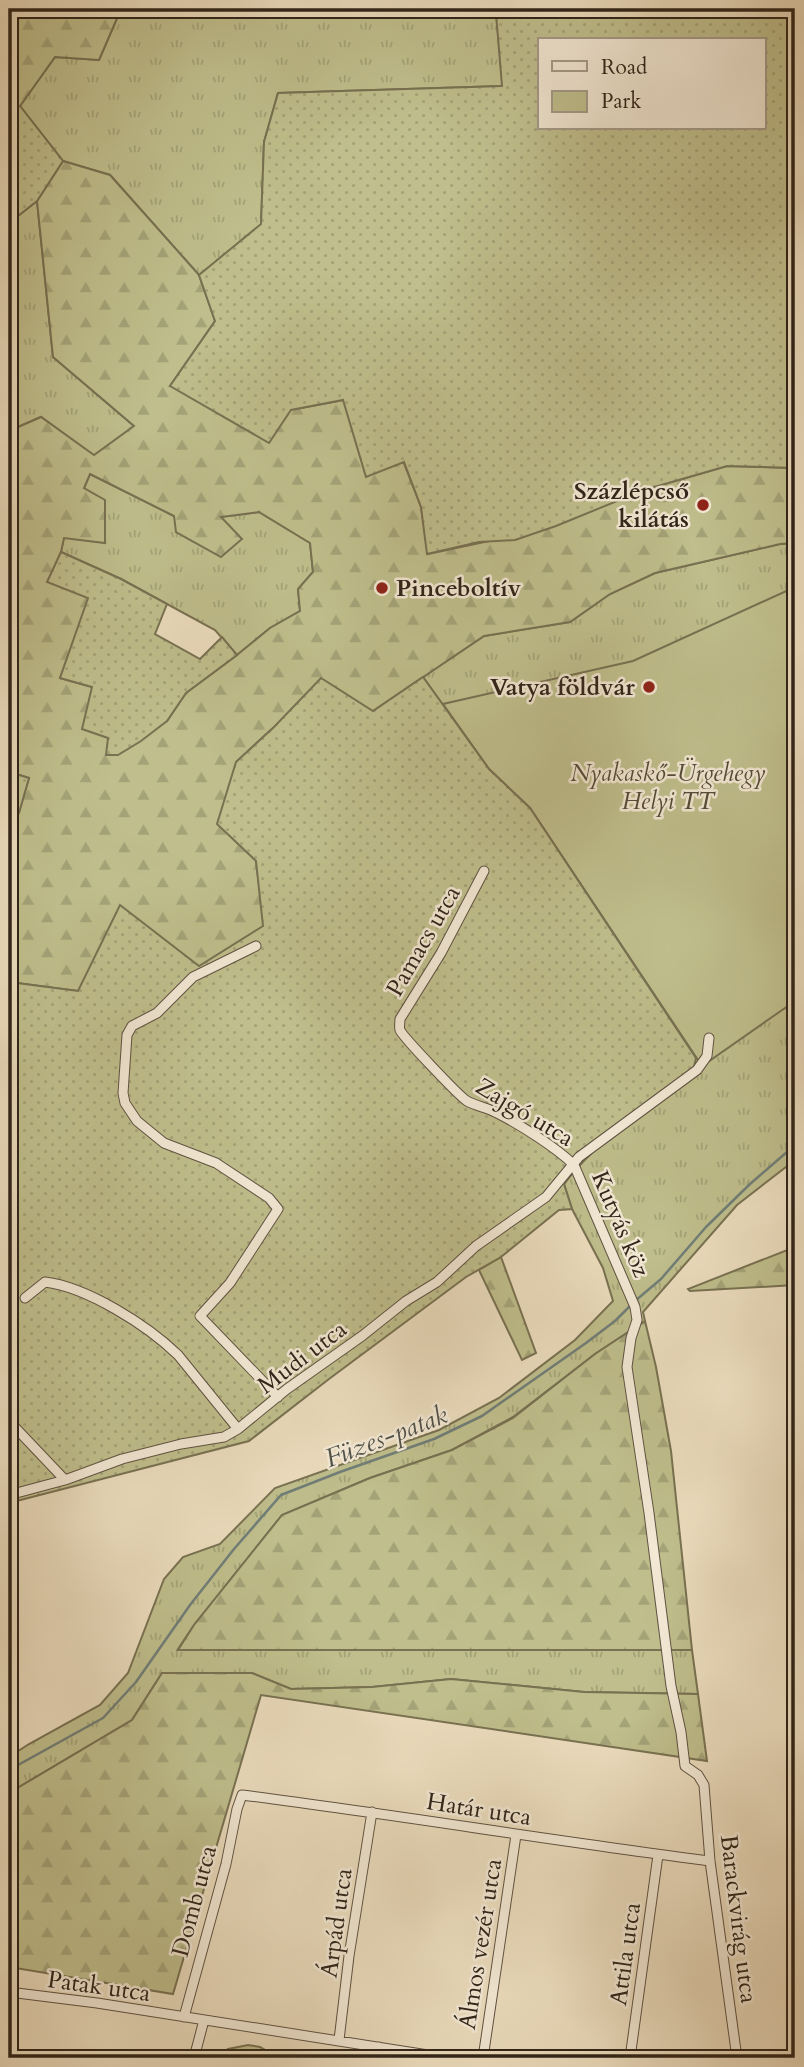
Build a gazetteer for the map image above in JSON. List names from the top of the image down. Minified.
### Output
{"streets":{"street":["Pamacs utca","Zajgó utca","Kutyás köz","Mudi utca","Határ utca","Domb utca","Barackvirág utca","Árpád utca","Álmos vezér utca","Attila utca","Patak utca"]},"crossings":[["Pamacs utca","Zajgó utca"],["Zajgó utca","Kutyás köz"],["Zajgó utca","Mudi utca"],["Kutyás köz","Mudi utca"],["Kutyás köz","Barackvirág utca"],["Határ utca","Domb utca"],["Határ utca","Barackvirág utca"],["Határ utca","Árpád utca"],["Határ utca","Álmos vezér utca"],["Határ utca","Attila utca"],["Domb utca","Patak utca"],["Árpád utca","Patak utca"]],"water":["Füzes-patak"],"parks":["Nyakaskő-Ürgehegy Helyi TT"],"places":["Százlépcső kilátás","Pinceboltív","Vatya földvár"],"legend":["Road","Park"]}
